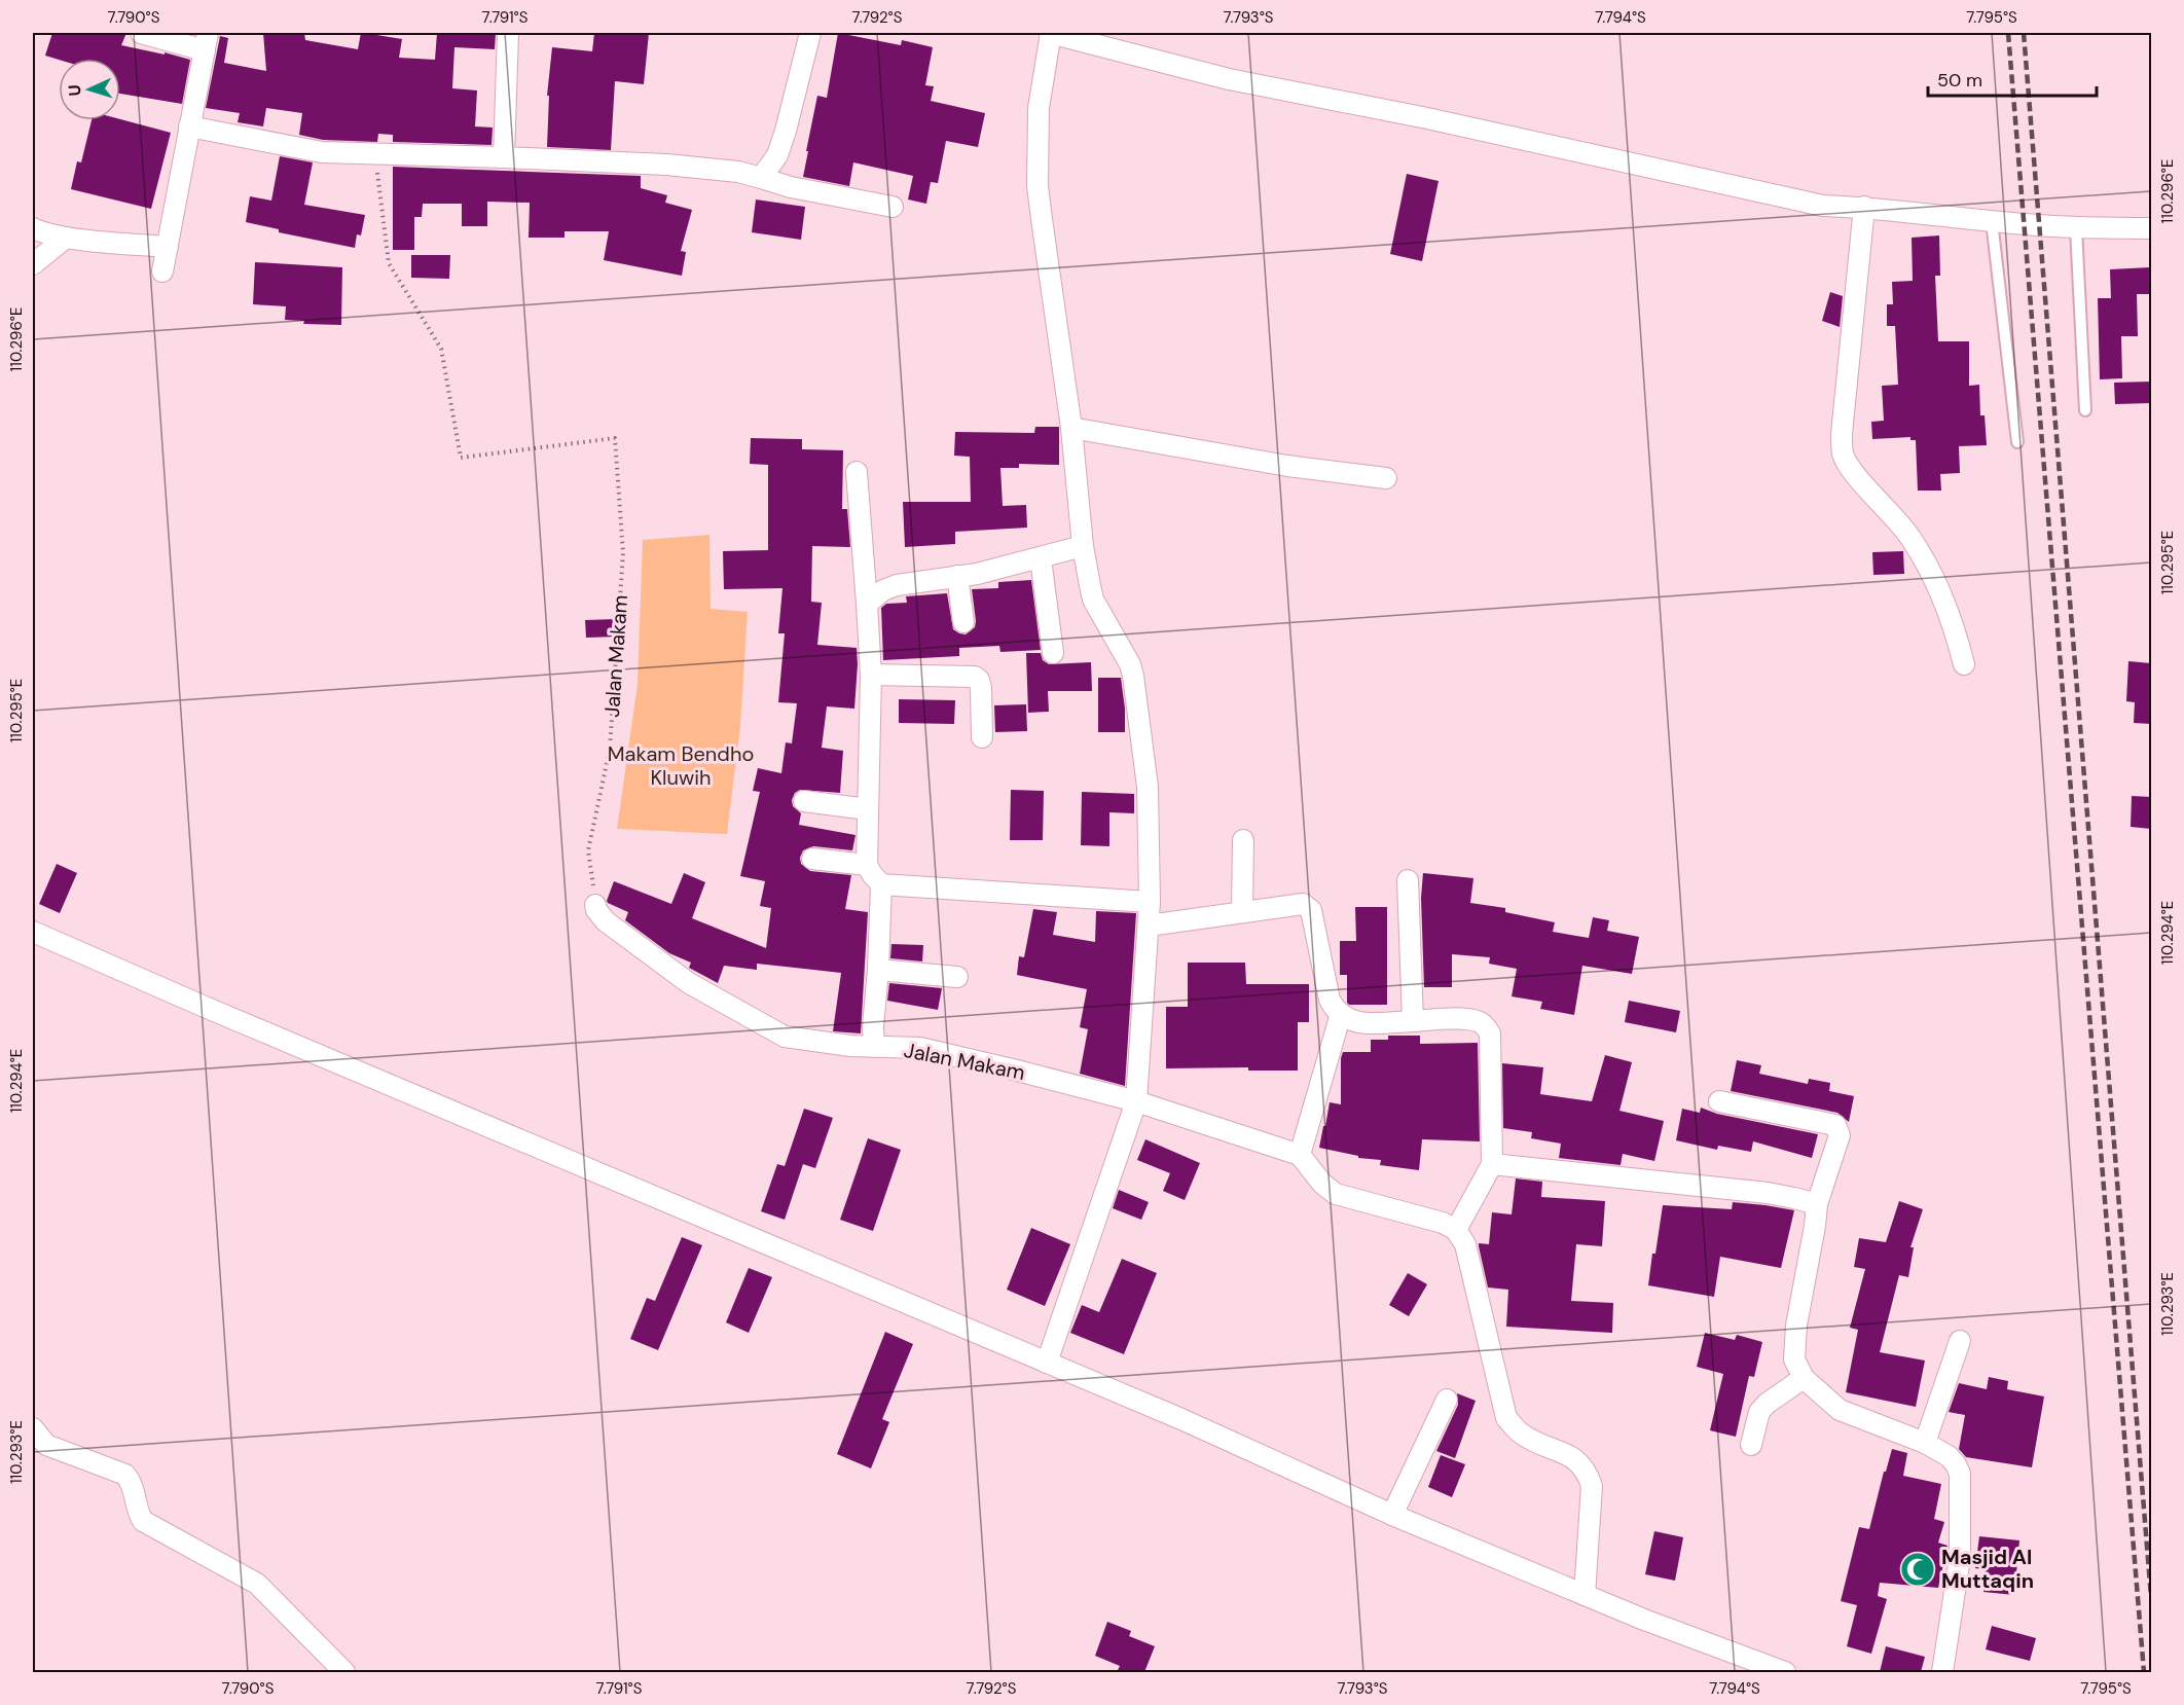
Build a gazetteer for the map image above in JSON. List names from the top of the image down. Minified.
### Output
{"streets":{"street":["Jalan Makam"]},"parks":["Makam Bendho Kluwih"],"places":{"mosque":["Masjid Al Muttaqin"]},"scale_bar":"50 m","north":"left","coordinates":["7.790°S","7.791°S","7.792°S","7.793°S","7.794°S","7.795°S","110.296°E","110.295°E","110.294°E","110.293°E"]}
